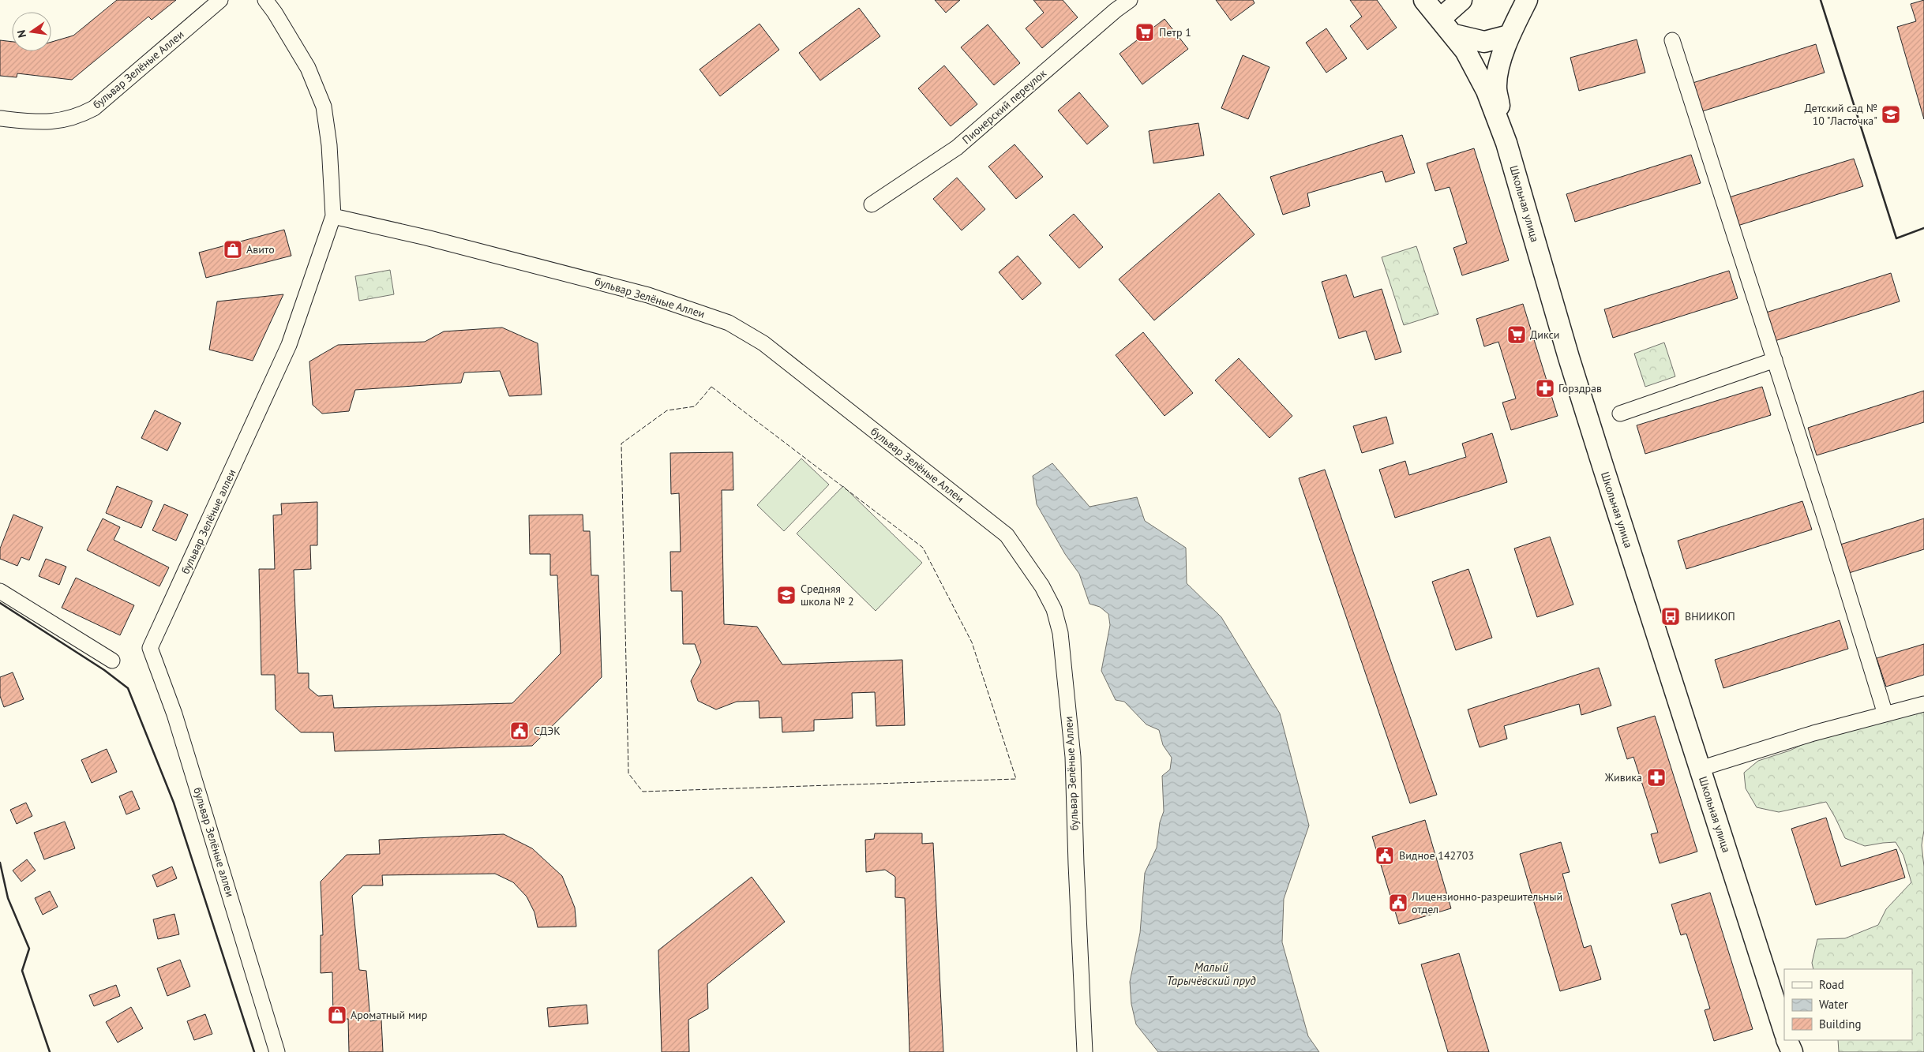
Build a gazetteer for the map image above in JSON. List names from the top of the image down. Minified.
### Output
{"streets":{"main road":["Школьная улица"],"street":["бульвар Зелёные Аллеи","Пионерский переулок","бульвар Зелёные аллеи"]},"crossings":[["бульвар Зелёные Аллеи","бульвар Зелёные аллеи"]],"water":["Малый Тарычёвский пруд"],"places":{"supermarket":["Петр 1","Дикси"],"school or university":["Детский сад № 10 \"Ласточка\"","Средняя школа № 2"],"shop":["Авито","Ароматный мир"],"pharmacy":["Горздрав","Живика"],"bus stop":["ВНИИКОП"],"public building":["СДЭК","Видное 142703","Лицензионно-разрешительный отдел"]},"legend":["Road","Water","Building"],"north":"left"}
